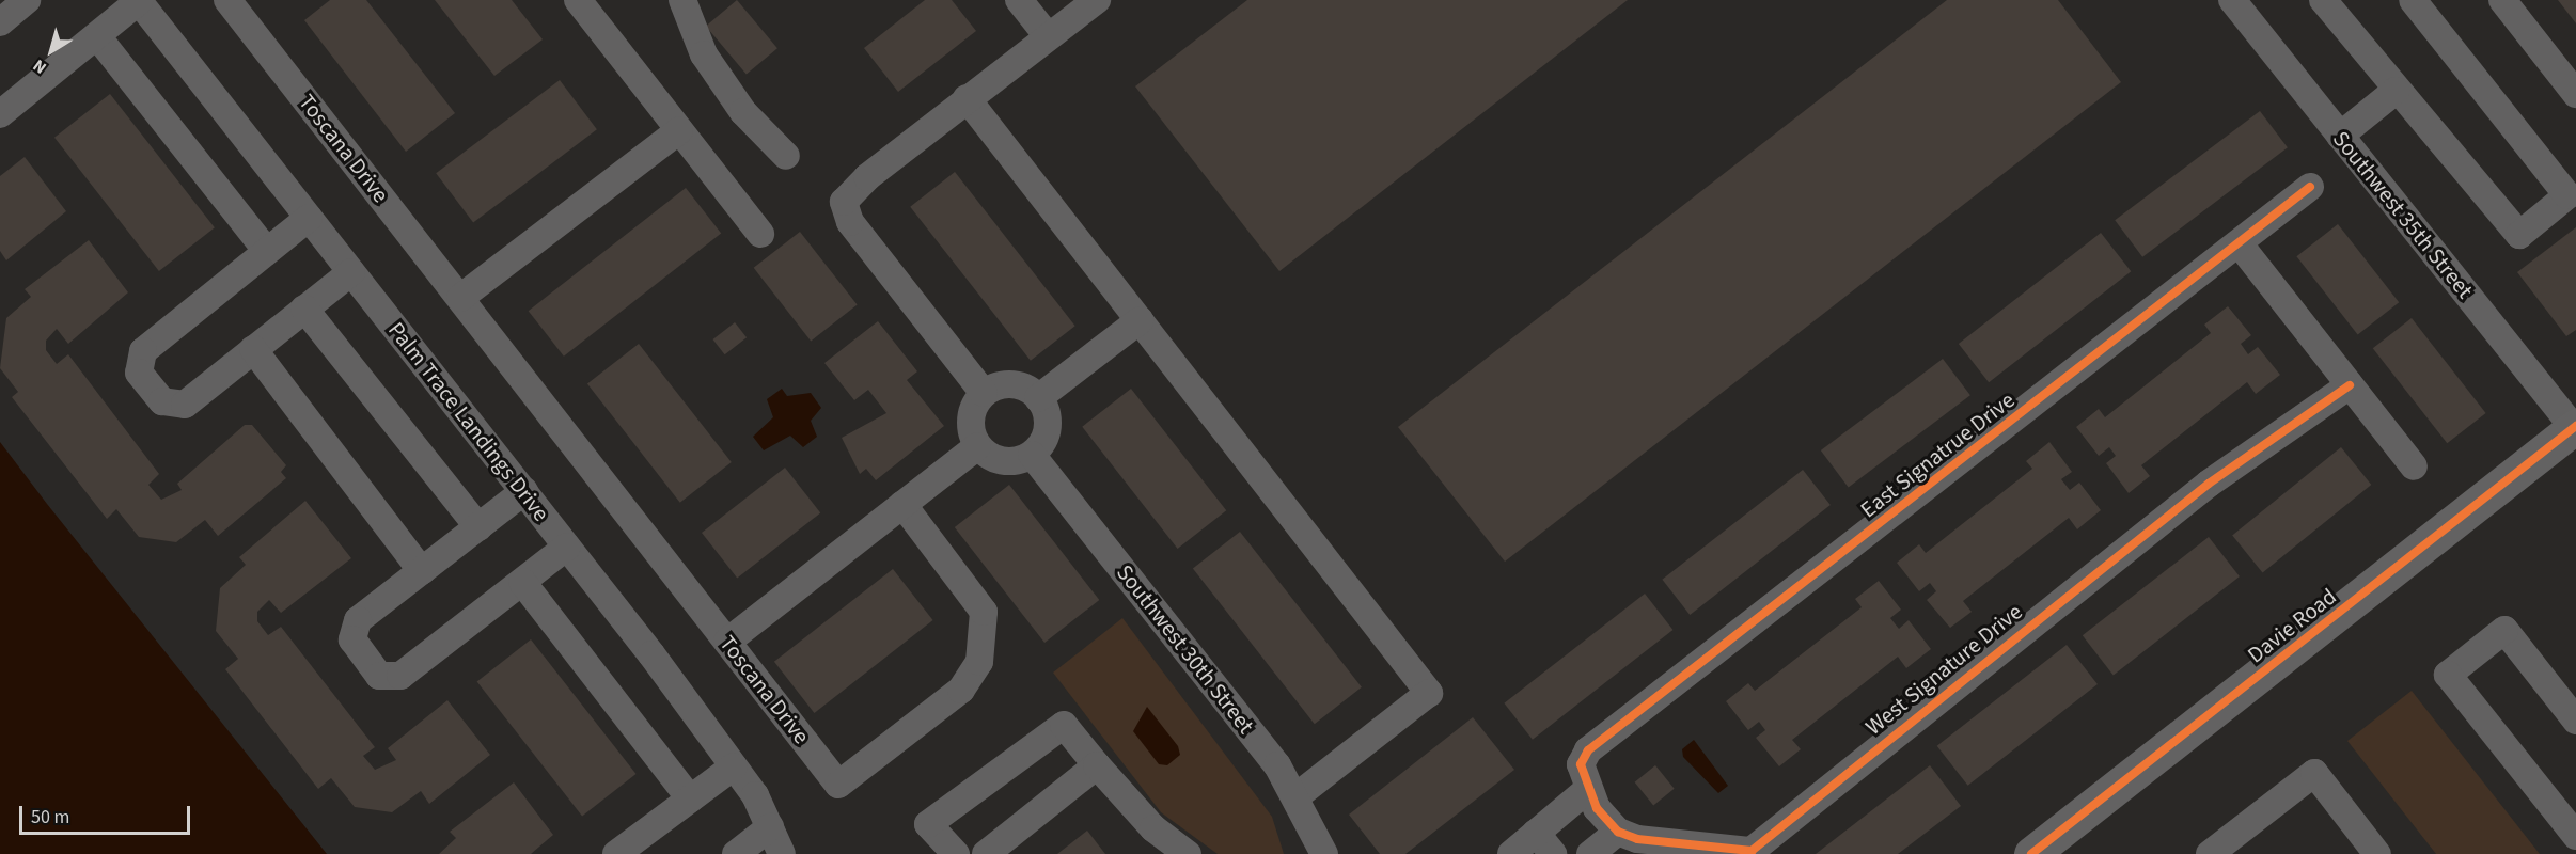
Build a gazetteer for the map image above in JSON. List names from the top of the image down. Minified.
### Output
{"streets":{"main road":["Davie Road"],"street":["Toscana Drive","Southwest 35th Street","Palm Trace Landings Drive","East Signatrue Drive","Southwest 30th Street","West Signature Drive"]},"crossings":[["Southwest 35th Street","Davie Road"]],"scale_bar":"50 m","north":"bottom left"}
